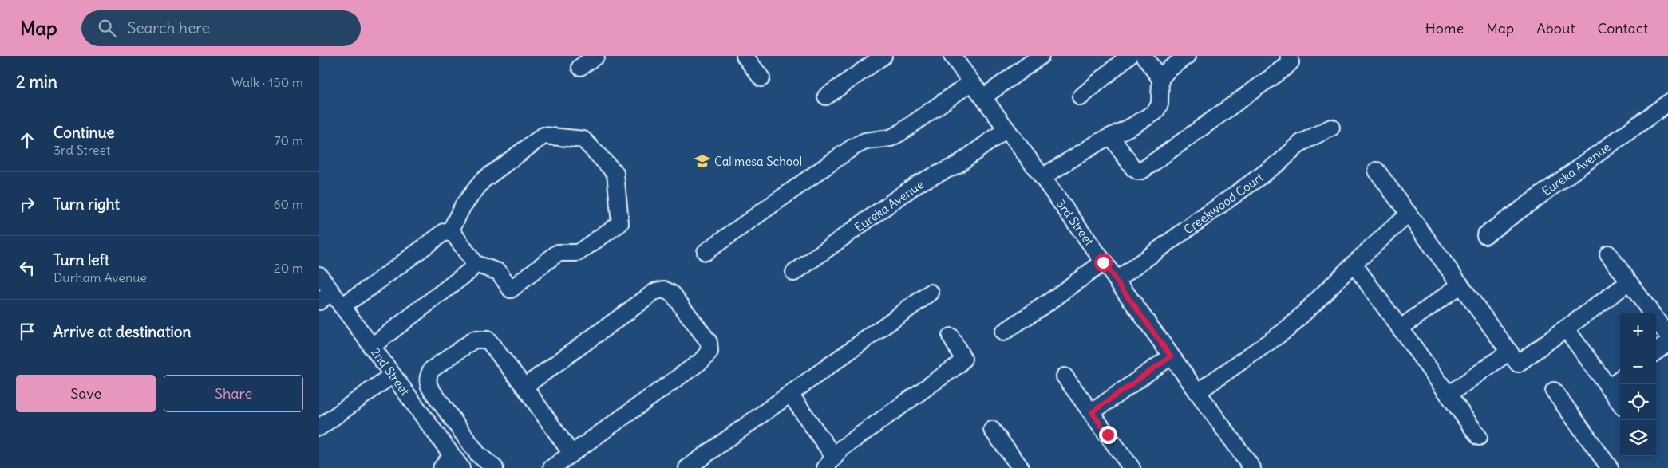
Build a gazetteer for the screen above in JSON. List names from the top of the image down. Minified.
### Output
{"streets":{"street":["Eureka Avenue","Creekwood Court","3rd Street","2nd Street"]},"crossings":[["Eureka Avenue","3rd Street"],["Creekwood Court","3rd Street"]],"places":{"school or university":["Calimesa School"]},"page":{"header":"Map","search":"Search here","nav":["Home","Map","About","Contact"],"heading":["2 min","Walk · 150 m"],"list":[["Continue","3rd Street","70 m"],["Turn right","60 m"],["Turn left","Durham Avenue","20 m"],"Arrive at destination"],"map_buttons":["+","−"],"buttons":["Save","Share"]}}
